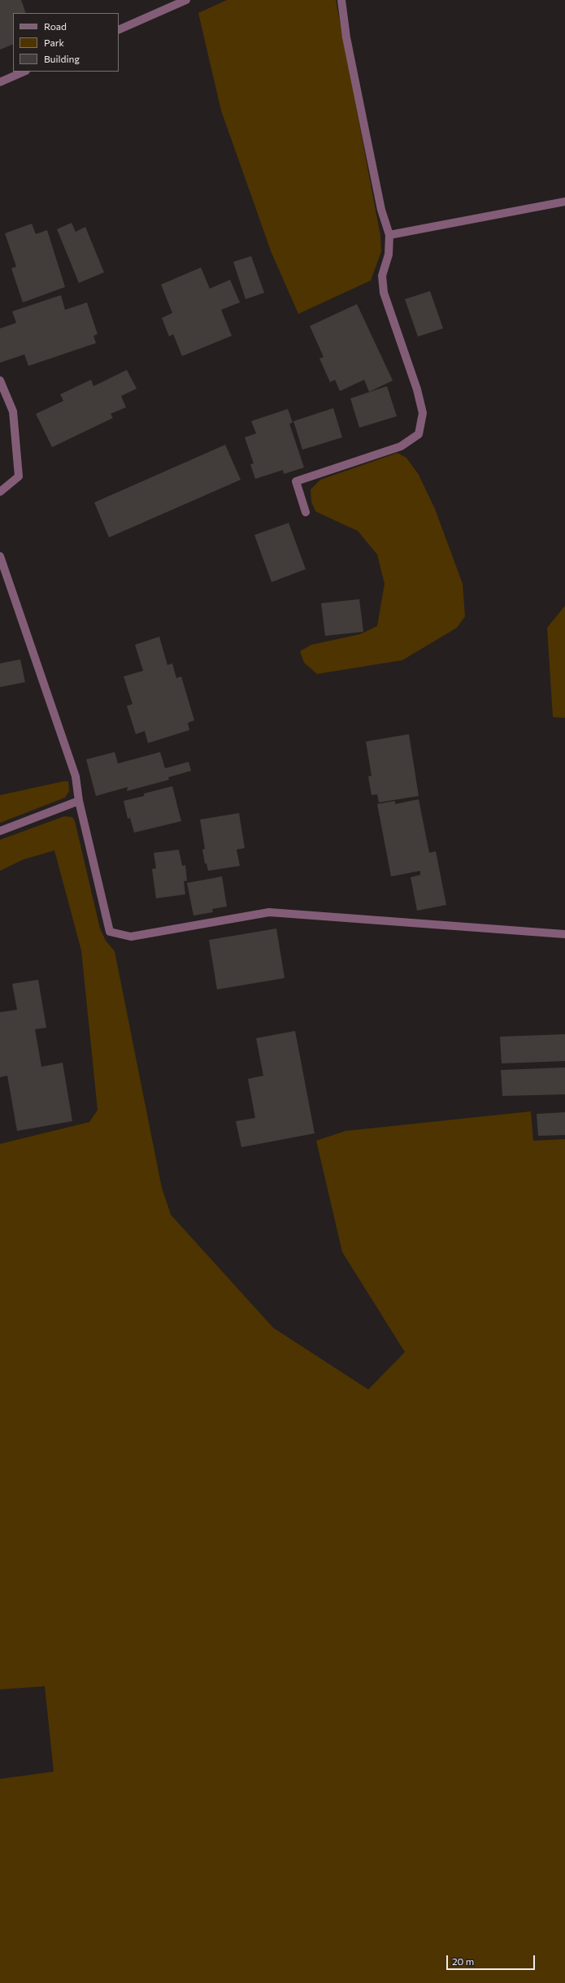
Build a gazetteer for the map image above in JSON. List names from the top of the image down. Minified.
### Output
{"legend":["Road","Park","Building"],"scale_bar":"20 m"}
